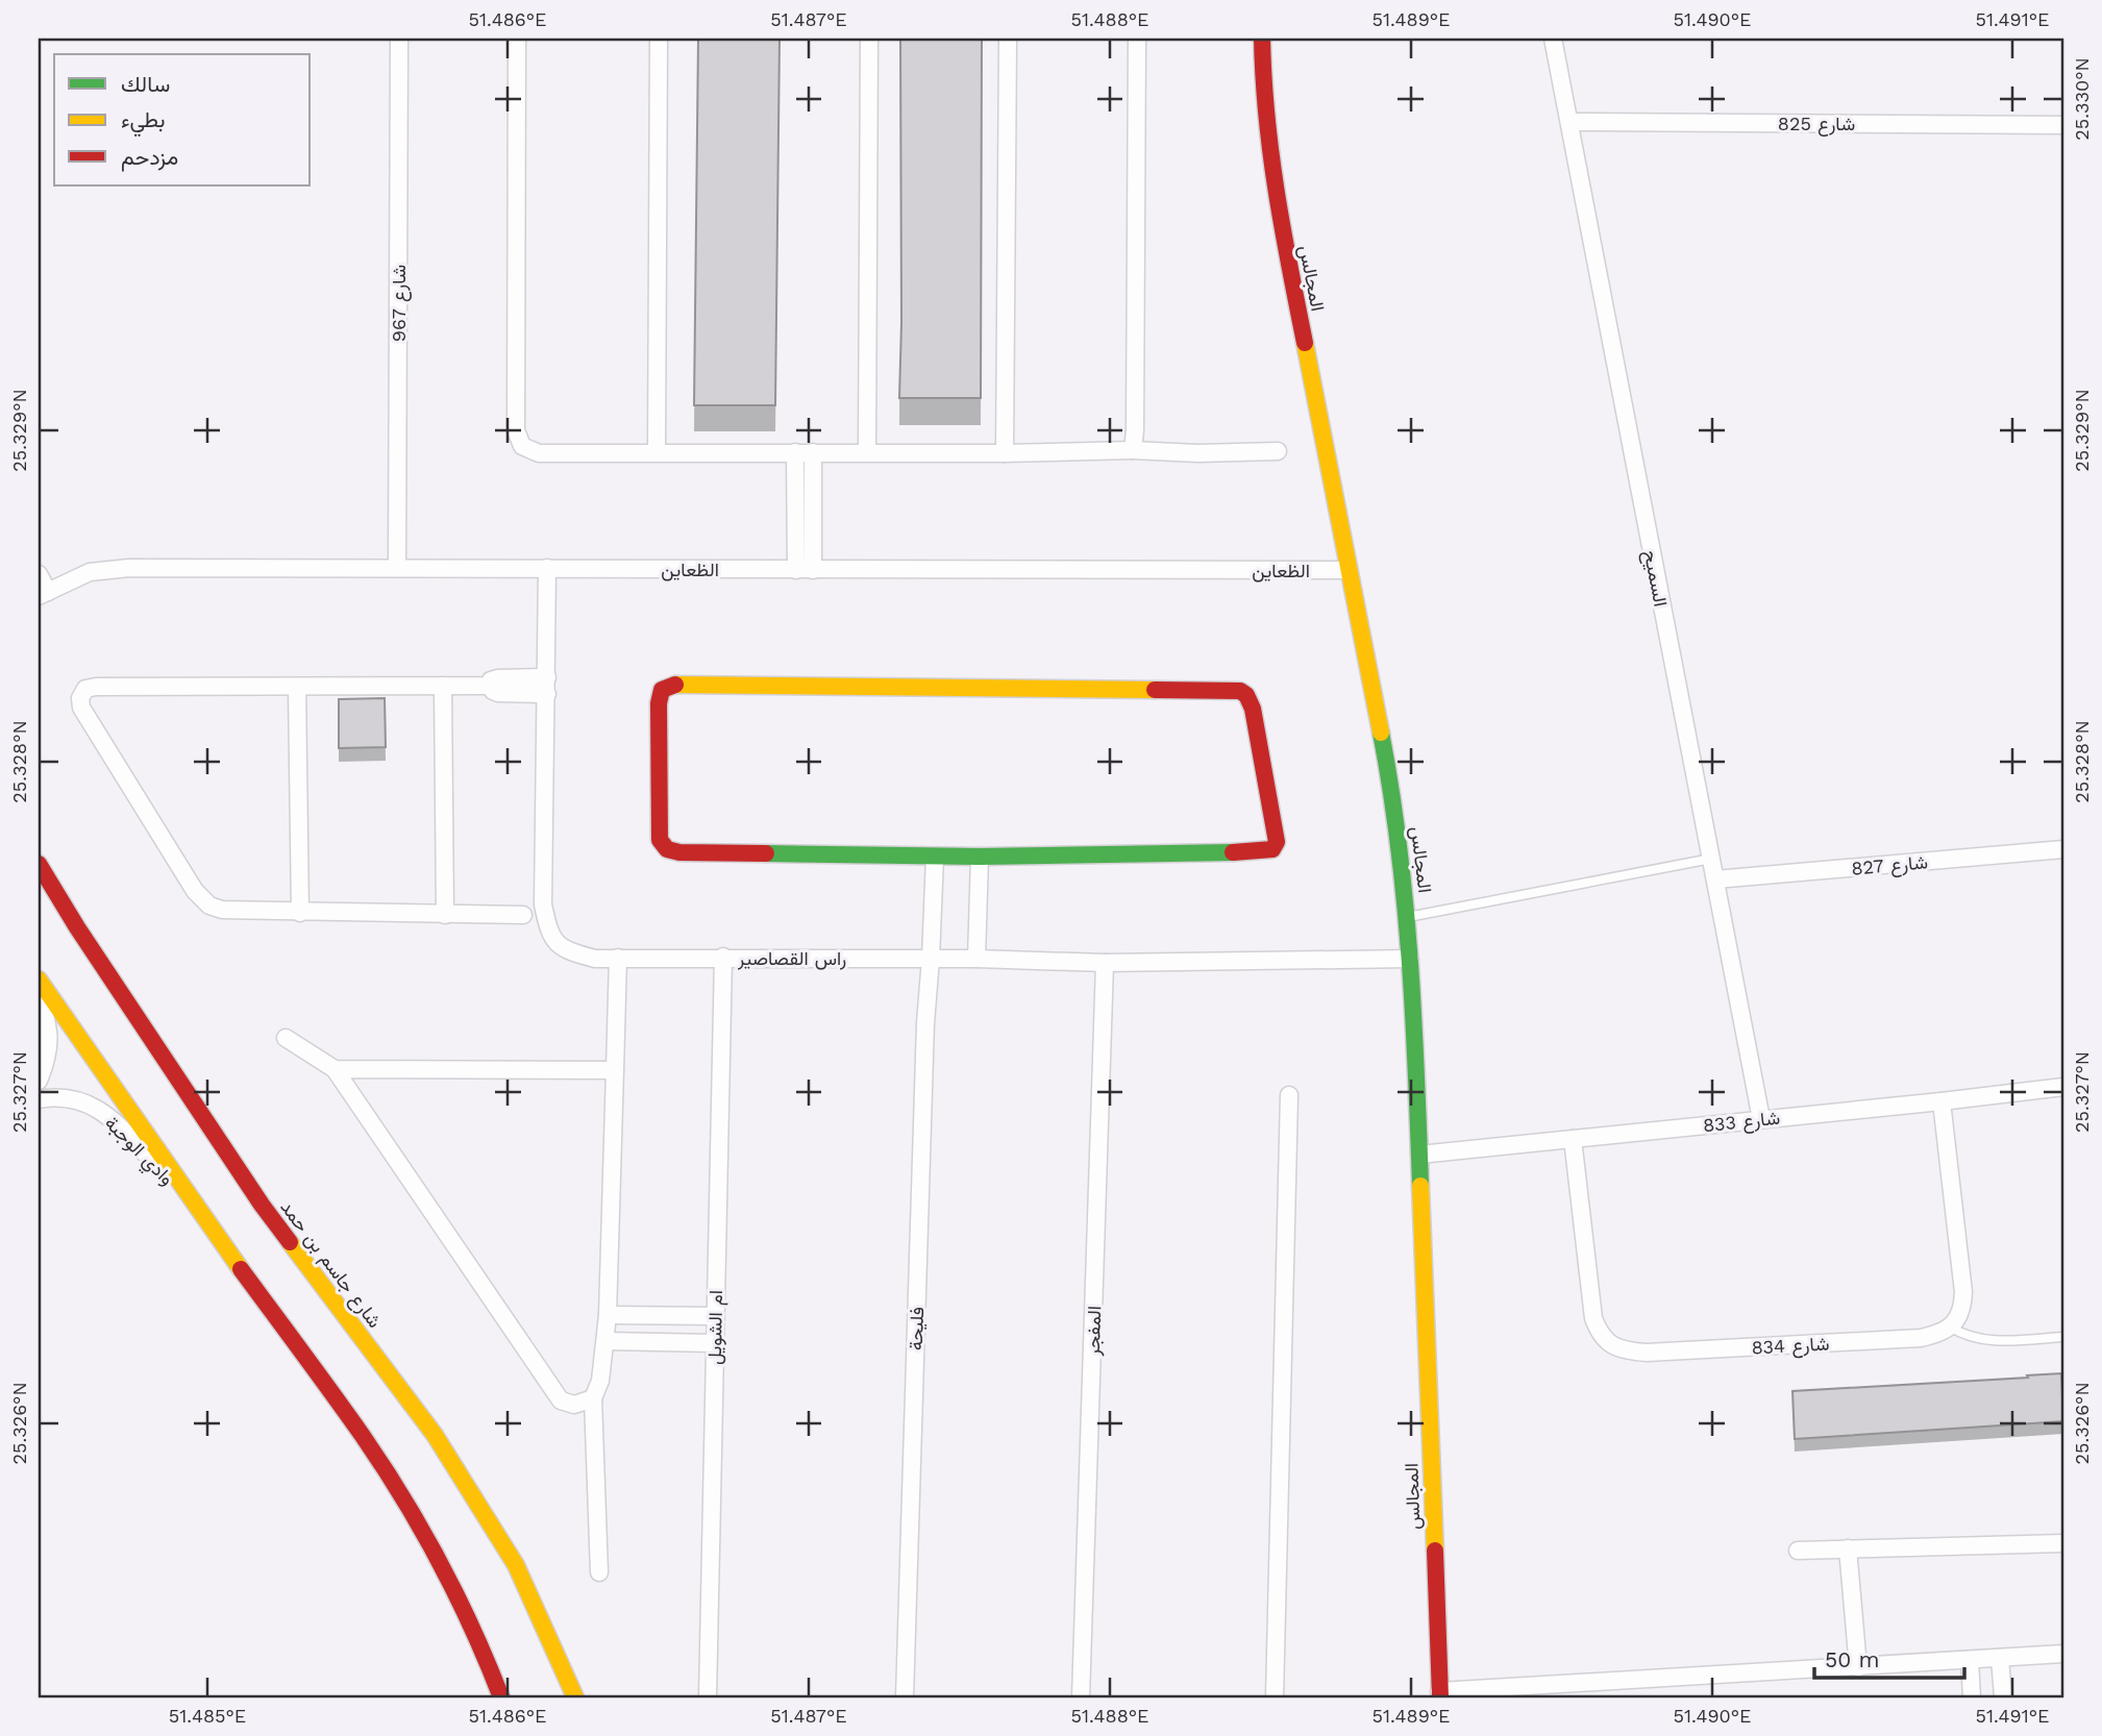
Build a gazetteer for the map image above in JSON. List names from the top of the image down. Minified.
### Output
{"streets":{"street":["شارع 825","المجالس","شارع 967","الظعاين","السميح","شارع 827","راس القصاصير","شارع 833","وادي الوجبة","شارع جاسم بن حمد","ام الشويل","فليحة","المفجر","شارع 834"]},"crossings":[["شارع 825","السميح"],["المجالس","الظعاين"],["المجالس","راس القصاصير"],["المجالس","شارع 833"],["شارع 967","الظعاين"],["الظعاين","راس القصاصير"],["السميح","شارع 827"],["السميح","شارع 833"],["راس القصاصير","ام الشويل"],["راس القصاصير","فليحة"],["راس القصاصير","المفجر"],["شارع 833","شارع 834"]],"legend":["سالك","بطيء","مزدحم"],"scale_bar":"50 m","coordinates":["51.486°E","51.487°E","51.488°E","51.489°E","51.490°E","51.491°E","25.330°N","25.329°N","25.328°N","25.327°N","25.326°N","51.485°E"]}
